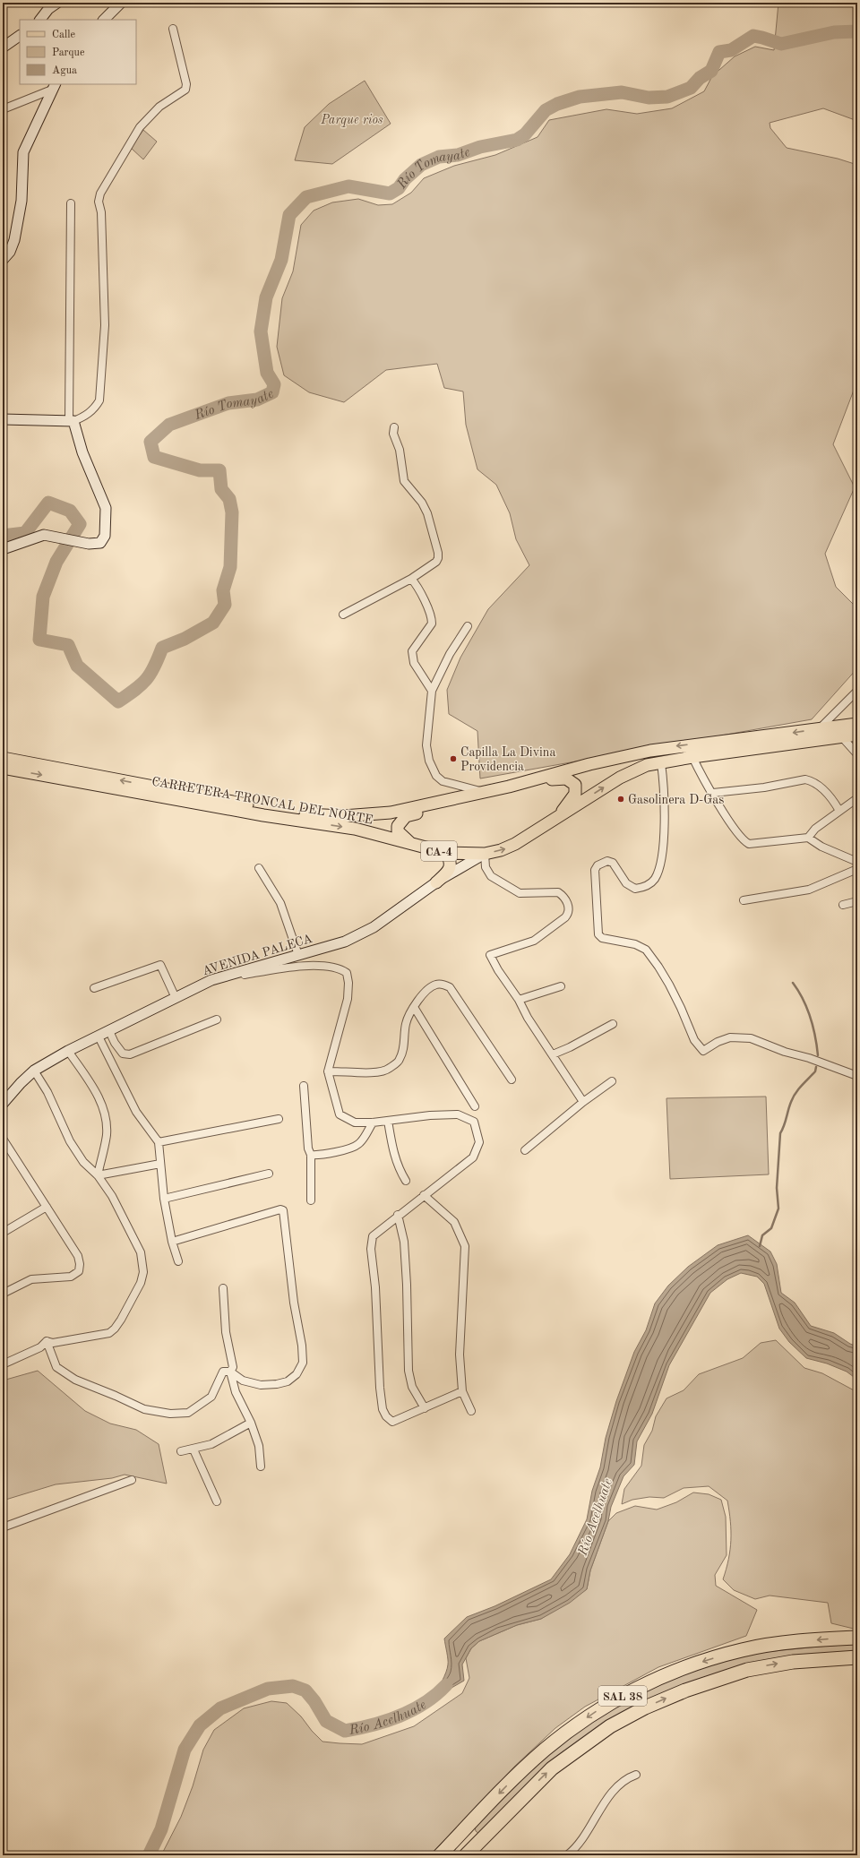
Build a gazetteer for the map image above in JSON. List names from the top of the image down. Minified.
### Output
{"streets":{"highway":["SAL 38"],"main road":["CARRETERA TRONCAL DEL NORTE","CA-4","AVENIDA PALECA"]},"crossings":[["CARRETERA TRONCAL DEL NORTE","AVENIDA PALECA"]],"water":["Río Tomayate","Río Acelhuate"],"parks":["Parque rios"],"places":["Capilla La Divina Providencia","Gasolinera D-Gas"],"legend":["Calle","Parque","Agua"]}
